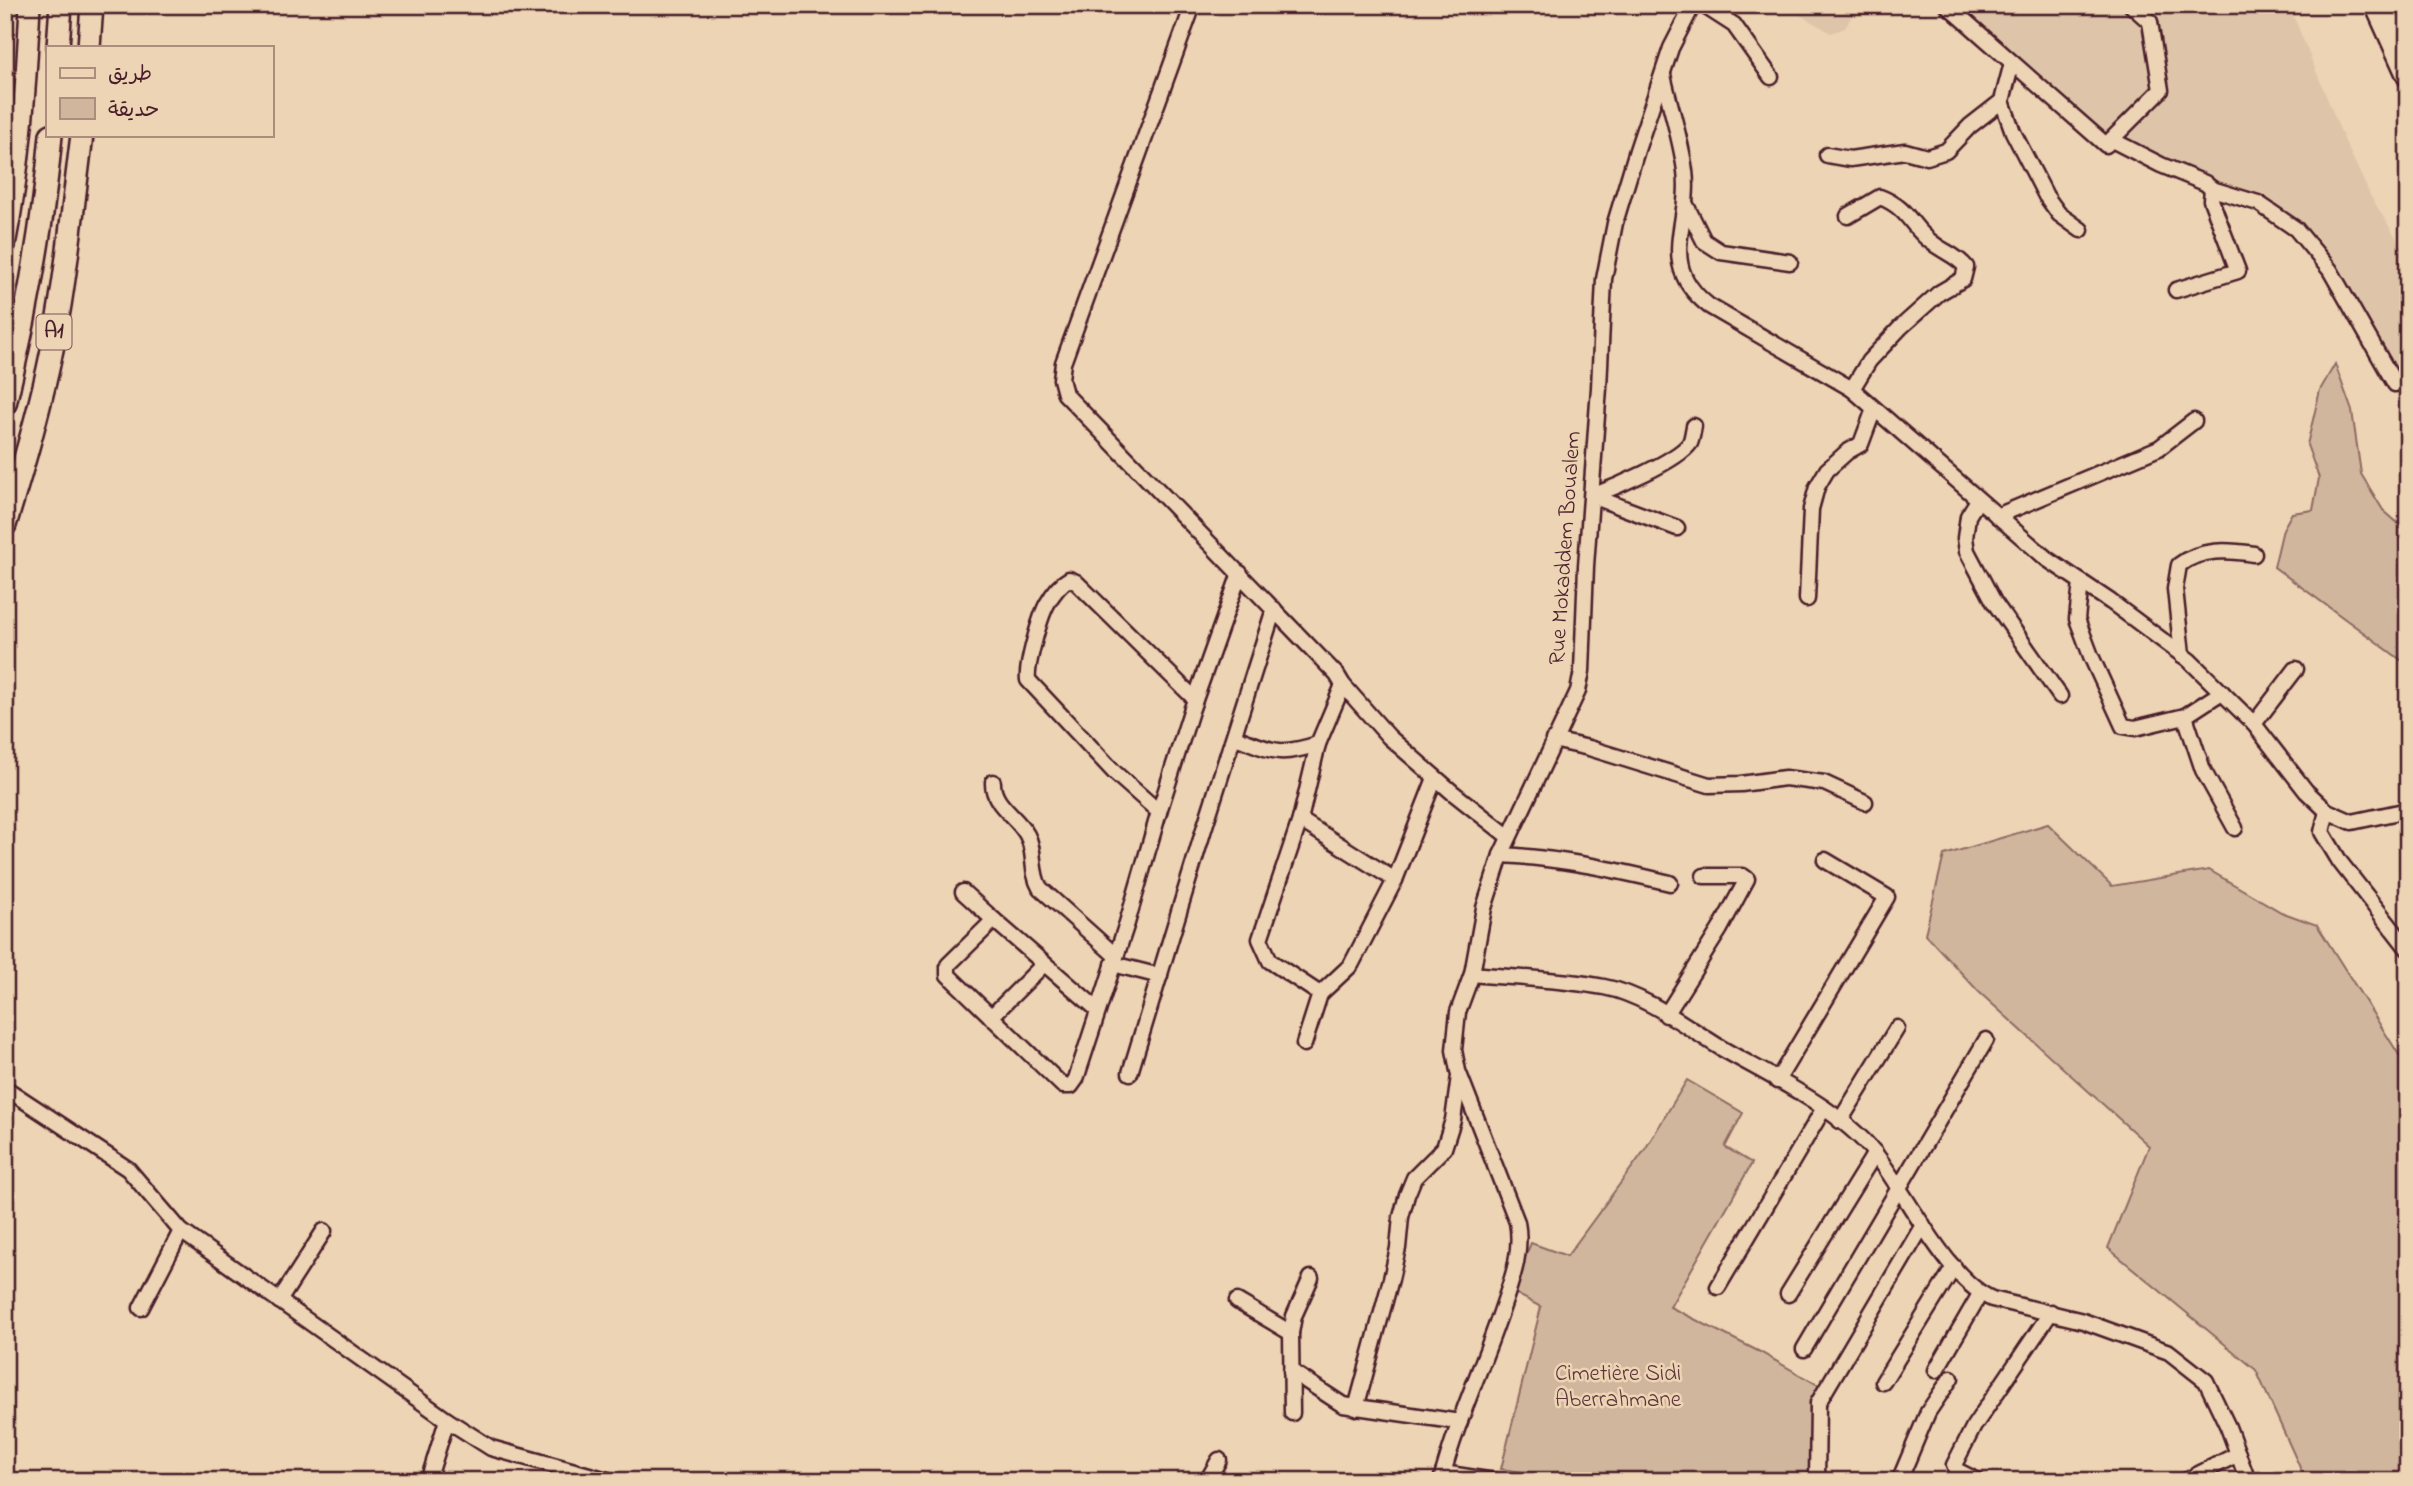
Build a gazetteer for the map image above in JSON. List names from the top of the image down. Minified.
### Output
{"streets":{"highway":["A1"],"street":["Rue Mokaddem Boualem"]},"parks":["Cimetière Sidi Aberrahmane"],"legend":["طريق","حديقة"]}
